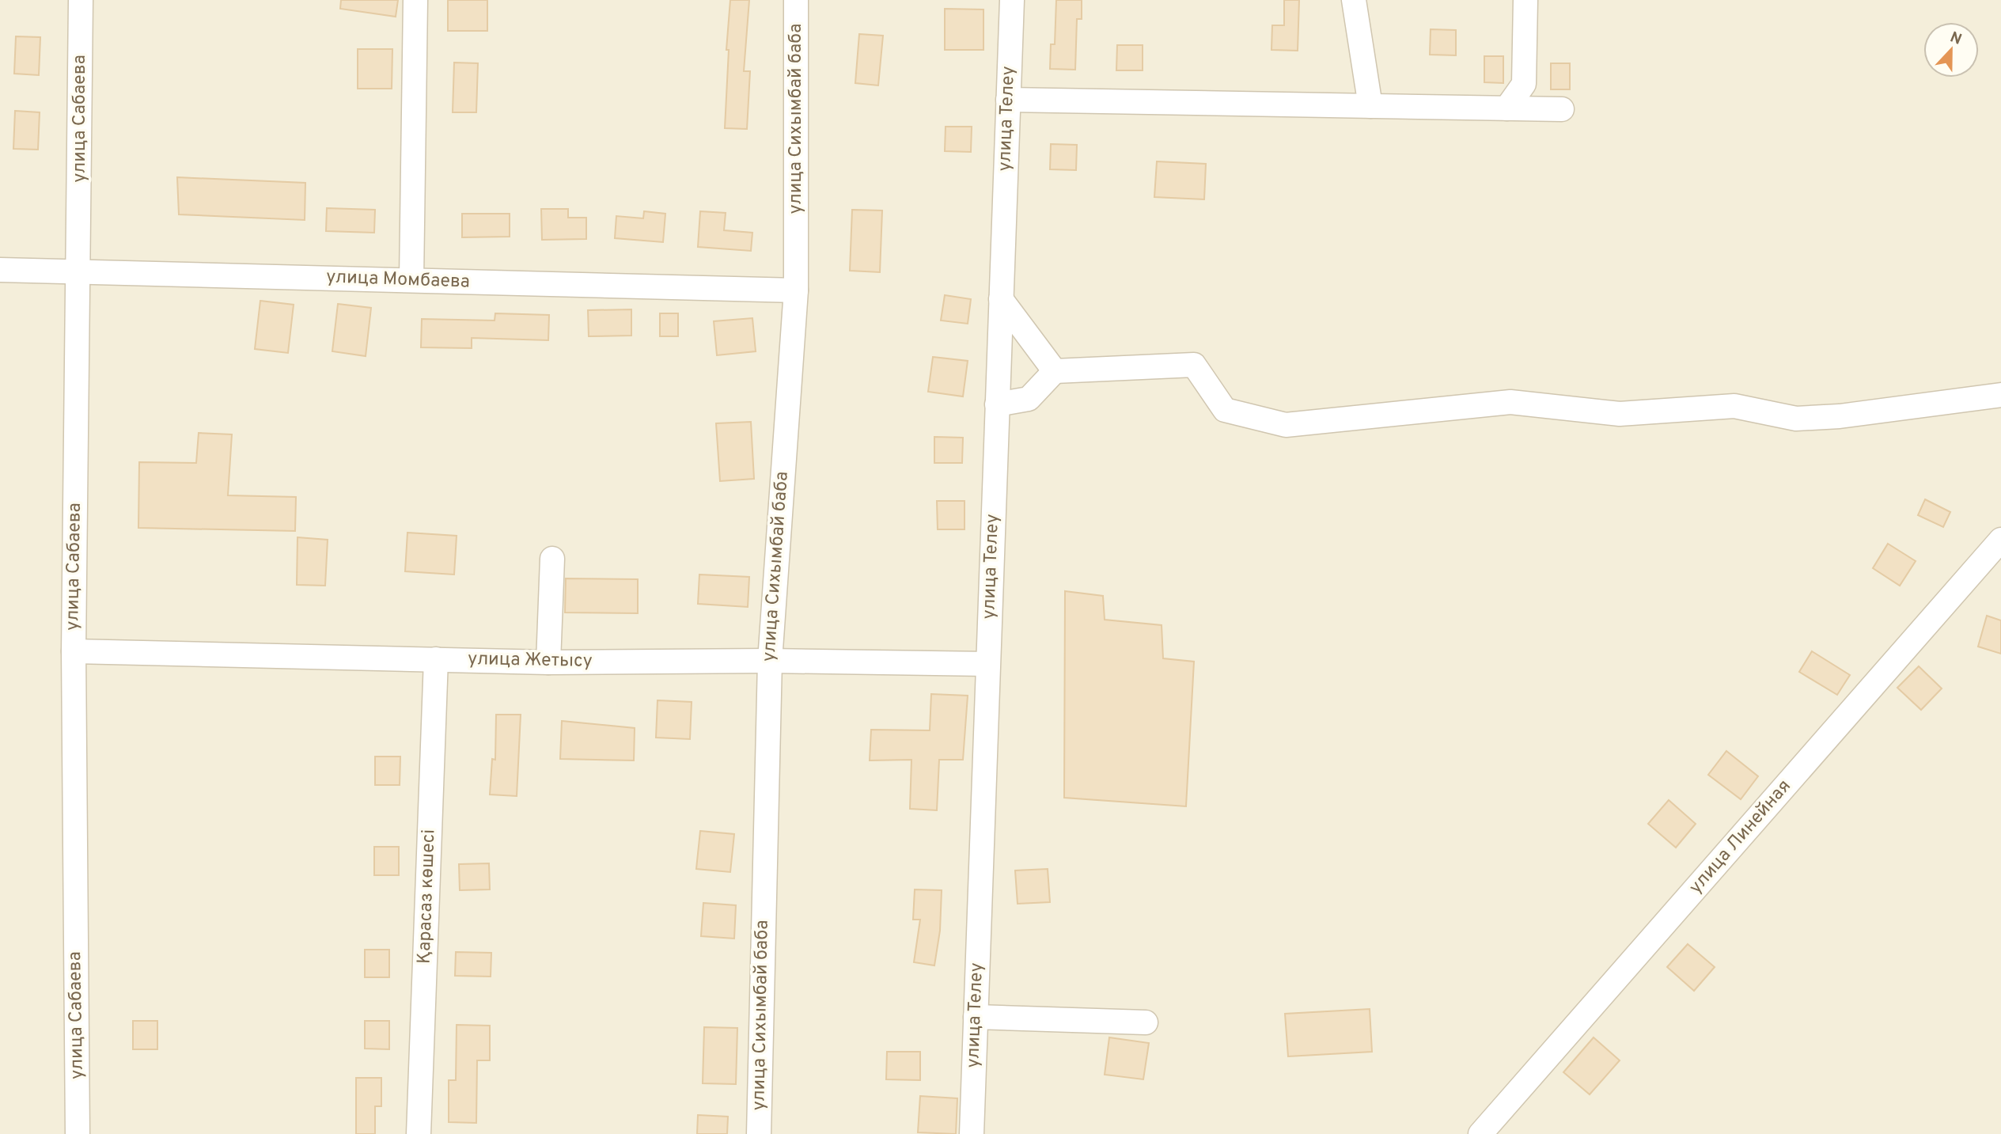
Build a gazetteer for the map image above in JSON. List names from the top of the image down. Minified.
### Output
{"streets":{"street":["улица Сабаева","улица Сихымбай баба","улица Телеу","улица Момбаева","улица Жетысу","улица Линейная","Қарасаз көшесі"]},"crossings":[["улица Сабаева","улица Момбаева"],["улица Сабаева","улица Жетысу"],["улица Сихымбай баба","улица Момбаева"],["улица Сихымбай баба","улица Жетысу"],["улица Телеу","улица Жетысу"],["улица Жетысу","Қарасаз көшесі"]],"north":"top"}
